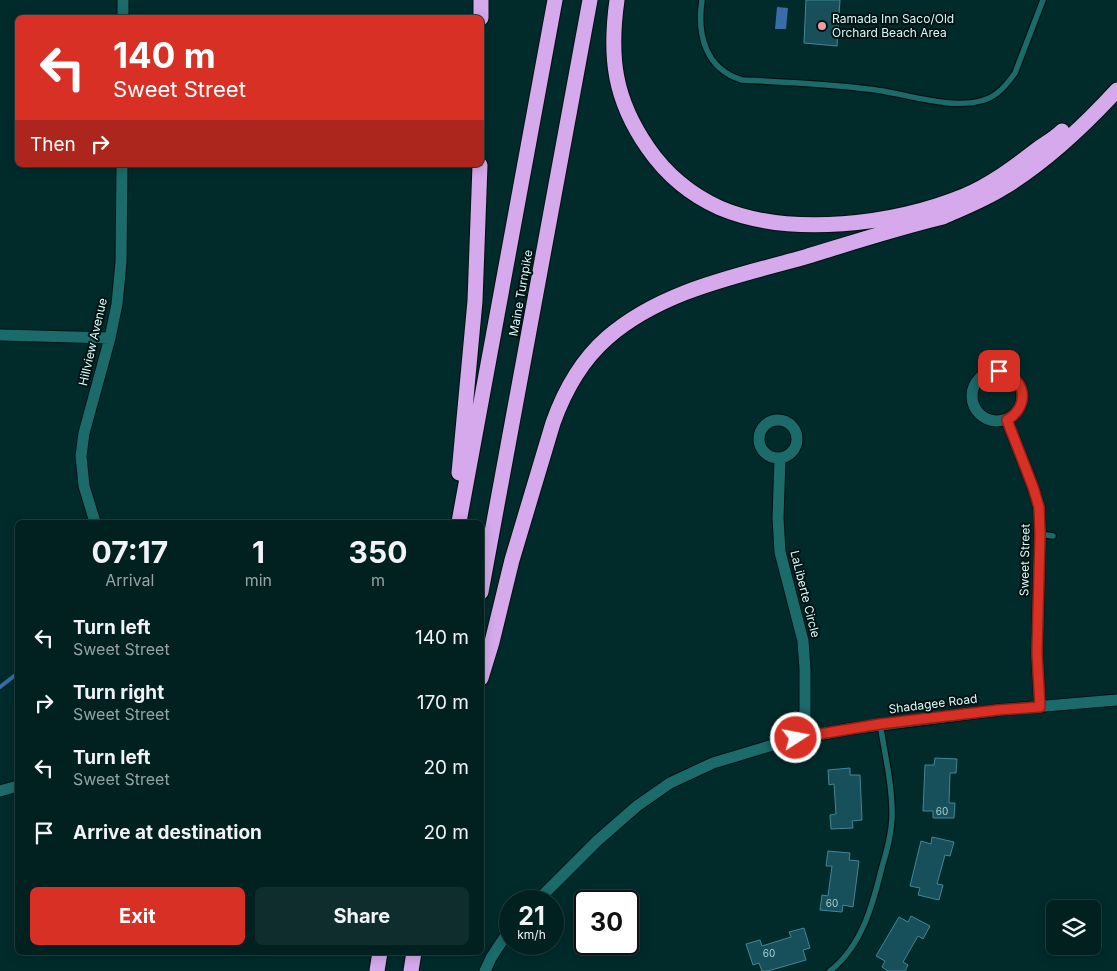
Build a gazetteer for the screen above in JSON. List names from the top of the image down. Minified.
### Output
{"streets":{"highway":["Maine Turnpike"],"street":["Hillview Avenue","Sweet Street","LaLiberte Circle","Shadagee Road"]},"crossings":[["Sweet Street","Shadagee Road"],["LaLiberte Circle","Shadagee Road"]],"places":["Ramada Inn Saco/Old Orchard Beach Area"],"house_numbers":["60","60","60"],"page":{"turn":["140 m","Sweet Street"],"then":"Then","eta":["07:17","Arrival","1","min","350","m"],"list":[{"name":"Turn left","note":"Sweet Street","value":"140 m"},{"name":"Turn right","note":"Sweet Street","value":"170 m"},{"name":"Turn left","note":"Sweet Street","value":"20 m"},{"name":"Arrive at destination","value":"20 m"}],"buttons":["Exit","Share"],"speed":"21 km/h","limit":"30"}}
